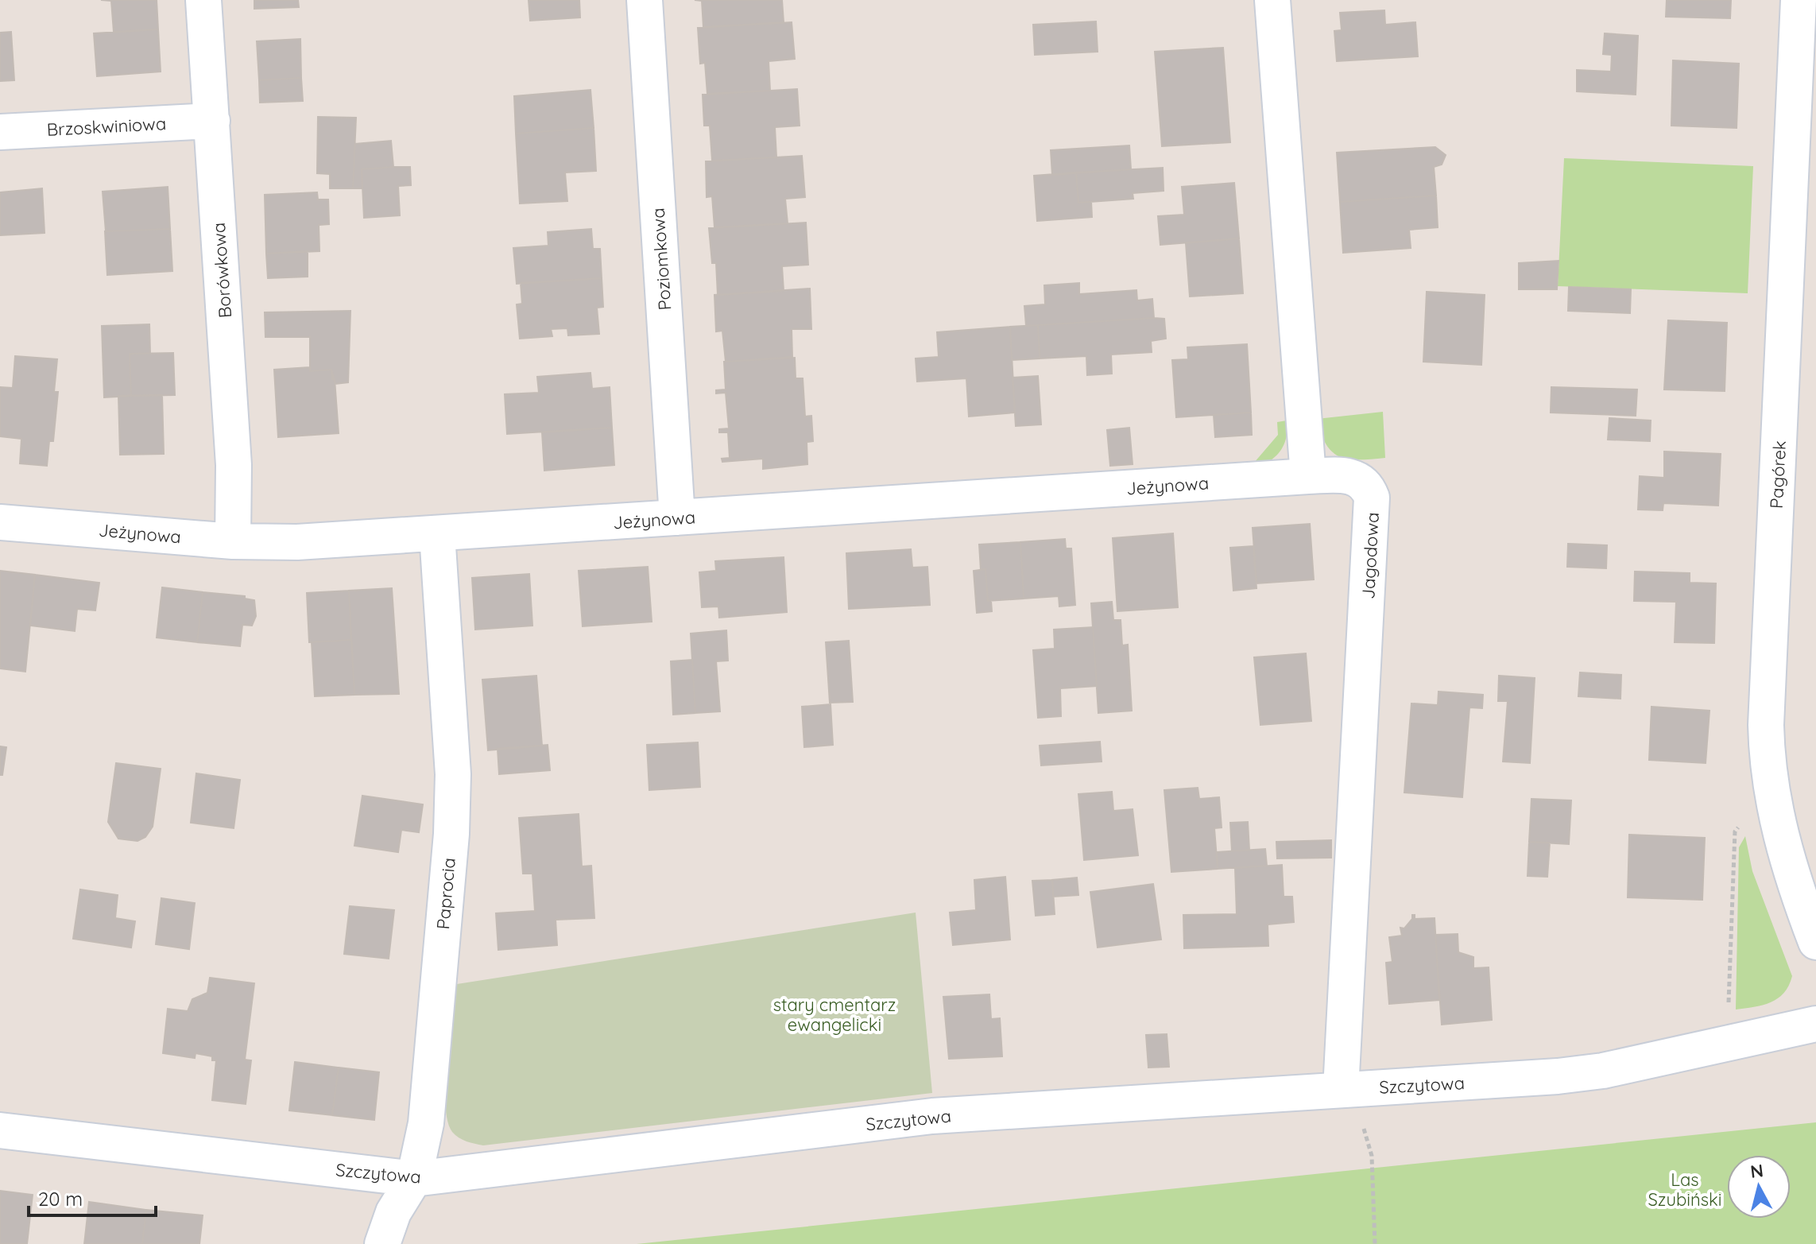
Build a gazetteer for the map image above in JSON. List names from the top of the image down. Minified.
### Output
{"streets":{"street":["Brzoskwiniowa","Poziomkowa","Borówkowa","Pagórek","Jeżynowa","Jagodowa","Paprocia","Szczytowa"]},"crossings":[["Brzoskwiniowa","Borówkowa"],["Poziomkowa","Jeżynowa"],["Borówkowa","Jeżynowa"],["Jeżynowa","Jagodowa"],["Jeżynowa","Paprocia"],["Jagodowa","Szczytowa"],["Paprocia","Szczytowa"]],"parks":["stary cmentarz ewangelicki","Las Szubiński"],"scale_bar":"20 m","north":"top"}
